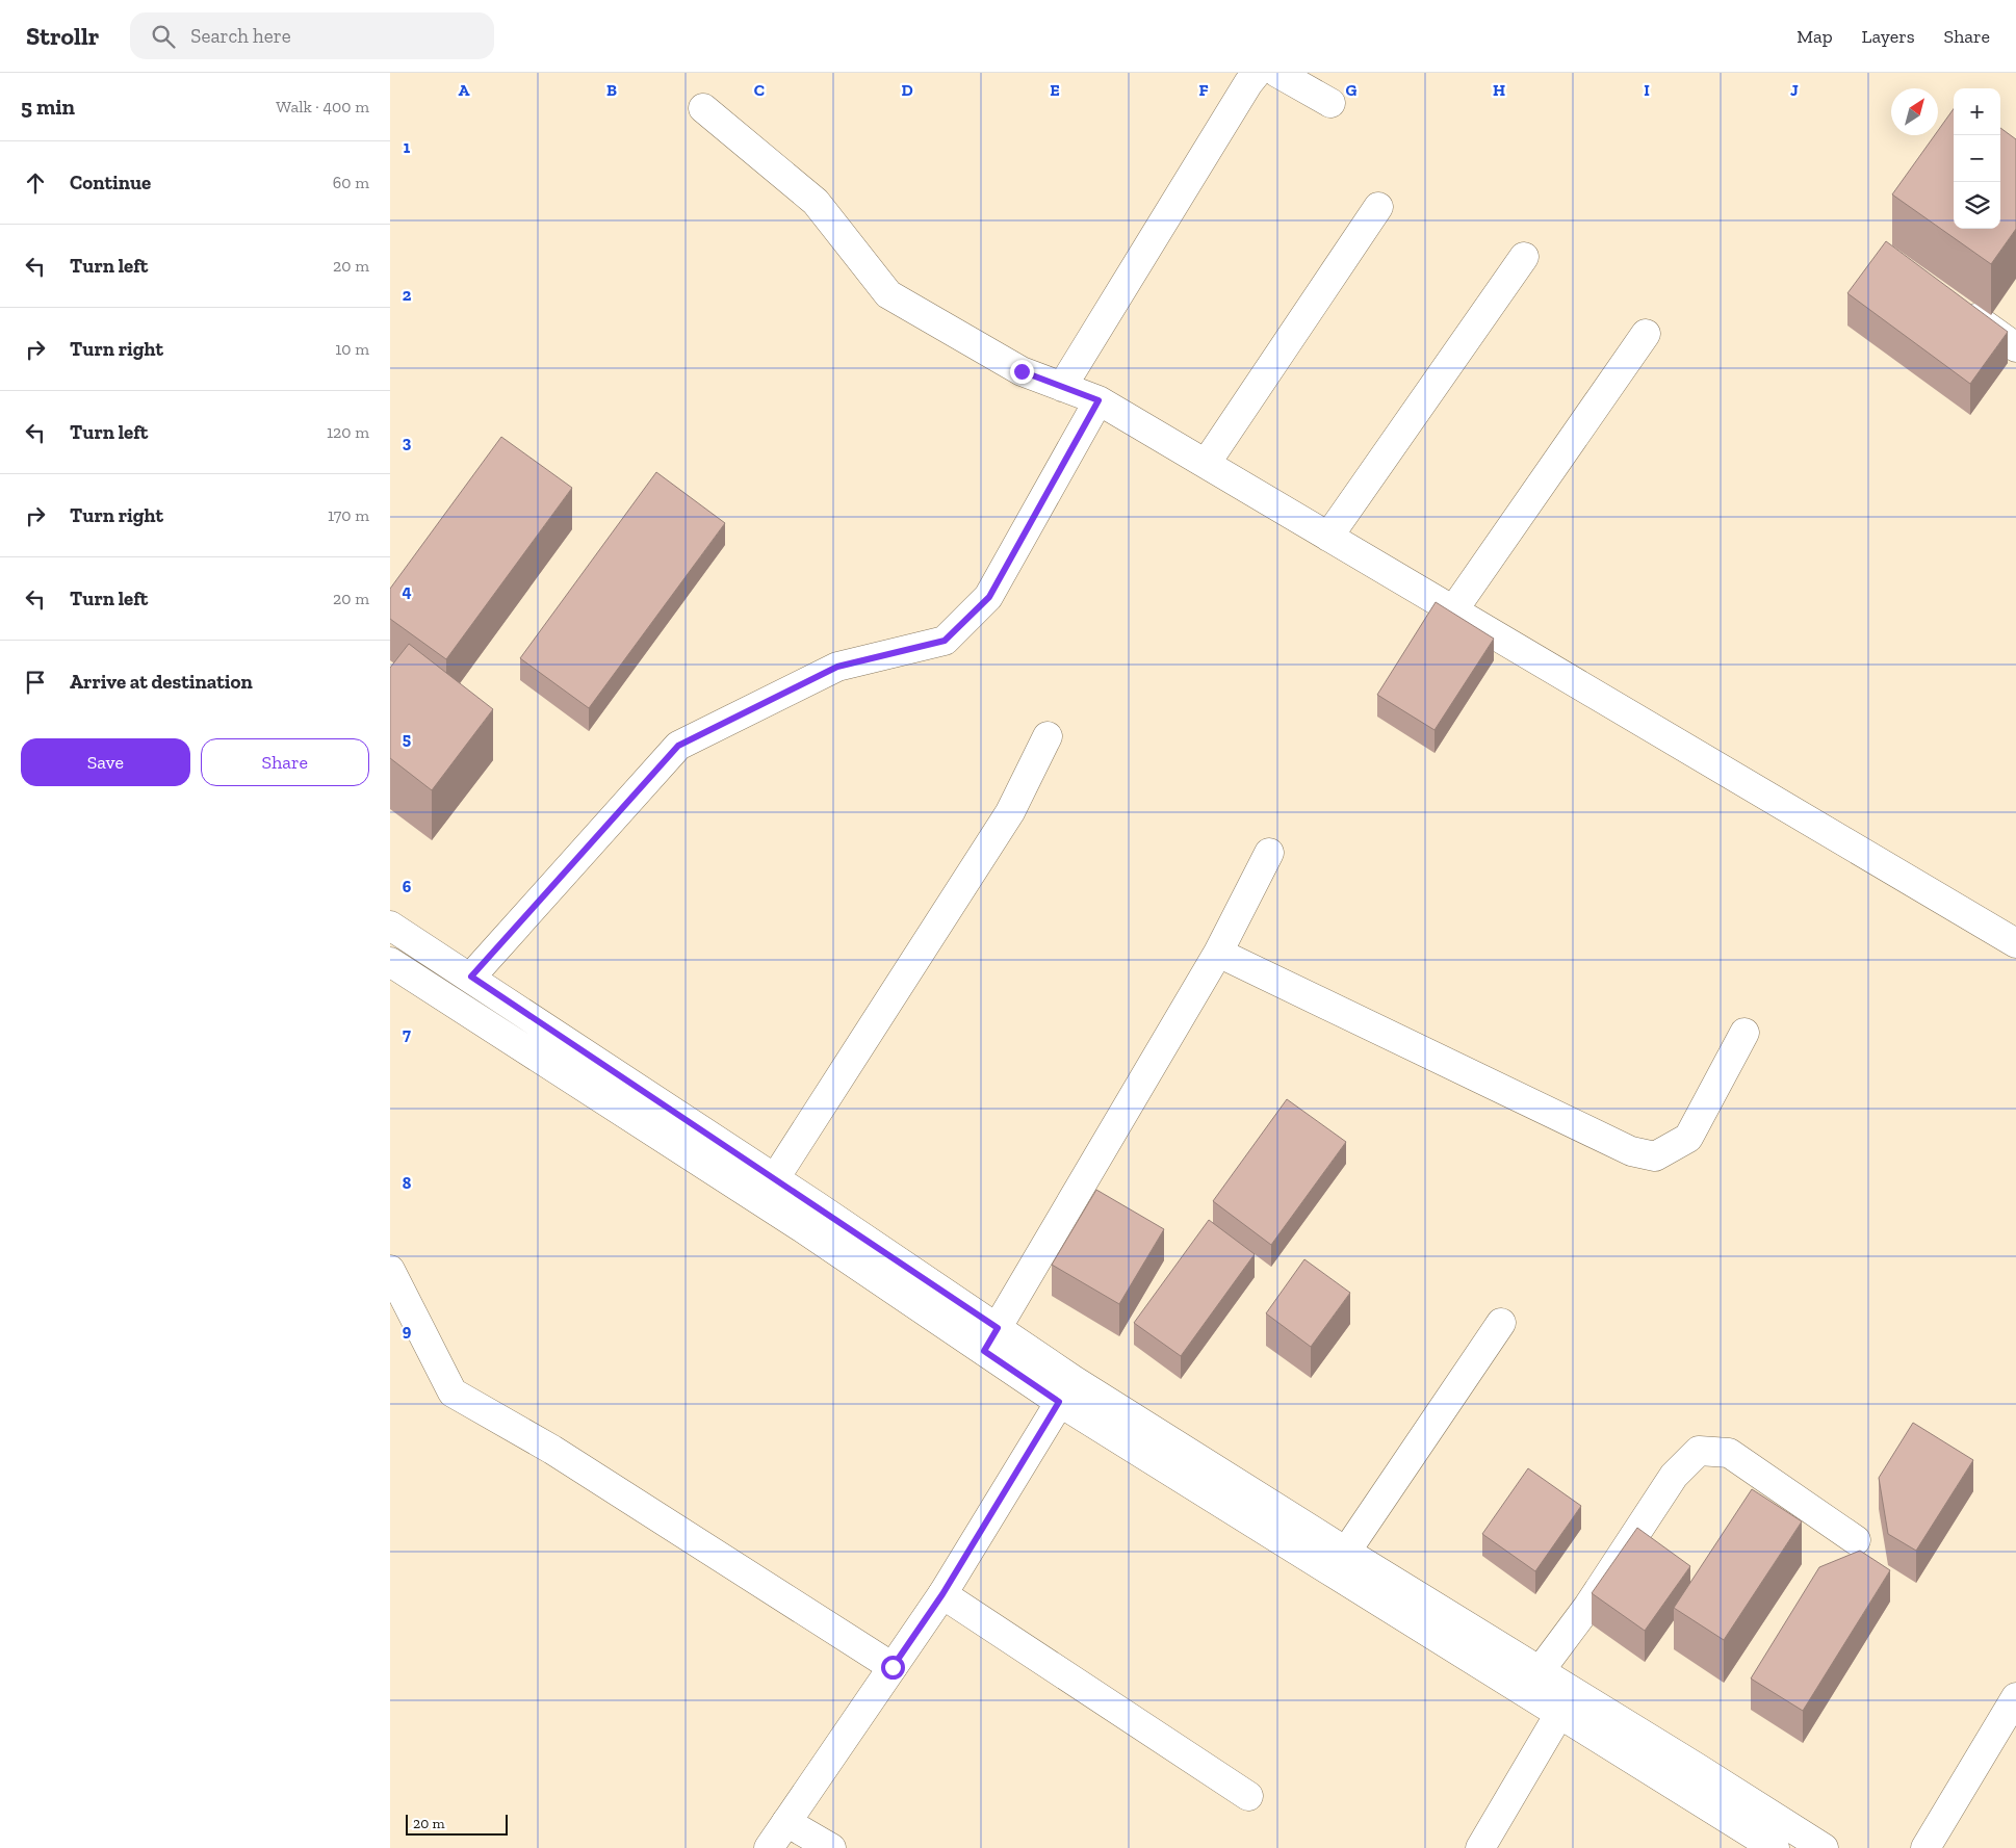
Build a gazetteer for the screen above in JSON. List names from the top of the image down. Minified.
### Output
{"scale_bar":"20 m","north":"top right","page":{"header":"Strollr","search":"Search here","nav":["Map","Layers","Share"],"heading":["5 min","Walk · 400 m"],"map_buttons":["+","−"],"list":[["Continue","60 m"],["Turn left","20 m"],["Turn right","10 m"],["Turn left","120 m"],["Turn right","170 m"],["Turn left","20 m"],"Arrive at destination"],"buttons":["Save","Share"],"scale":"20 m"},"grid":{"columns":["A","B","C","D","E","F","G","H","I","J"],"rows":["1","2","3","4","5","6","7","8","9"]}}
